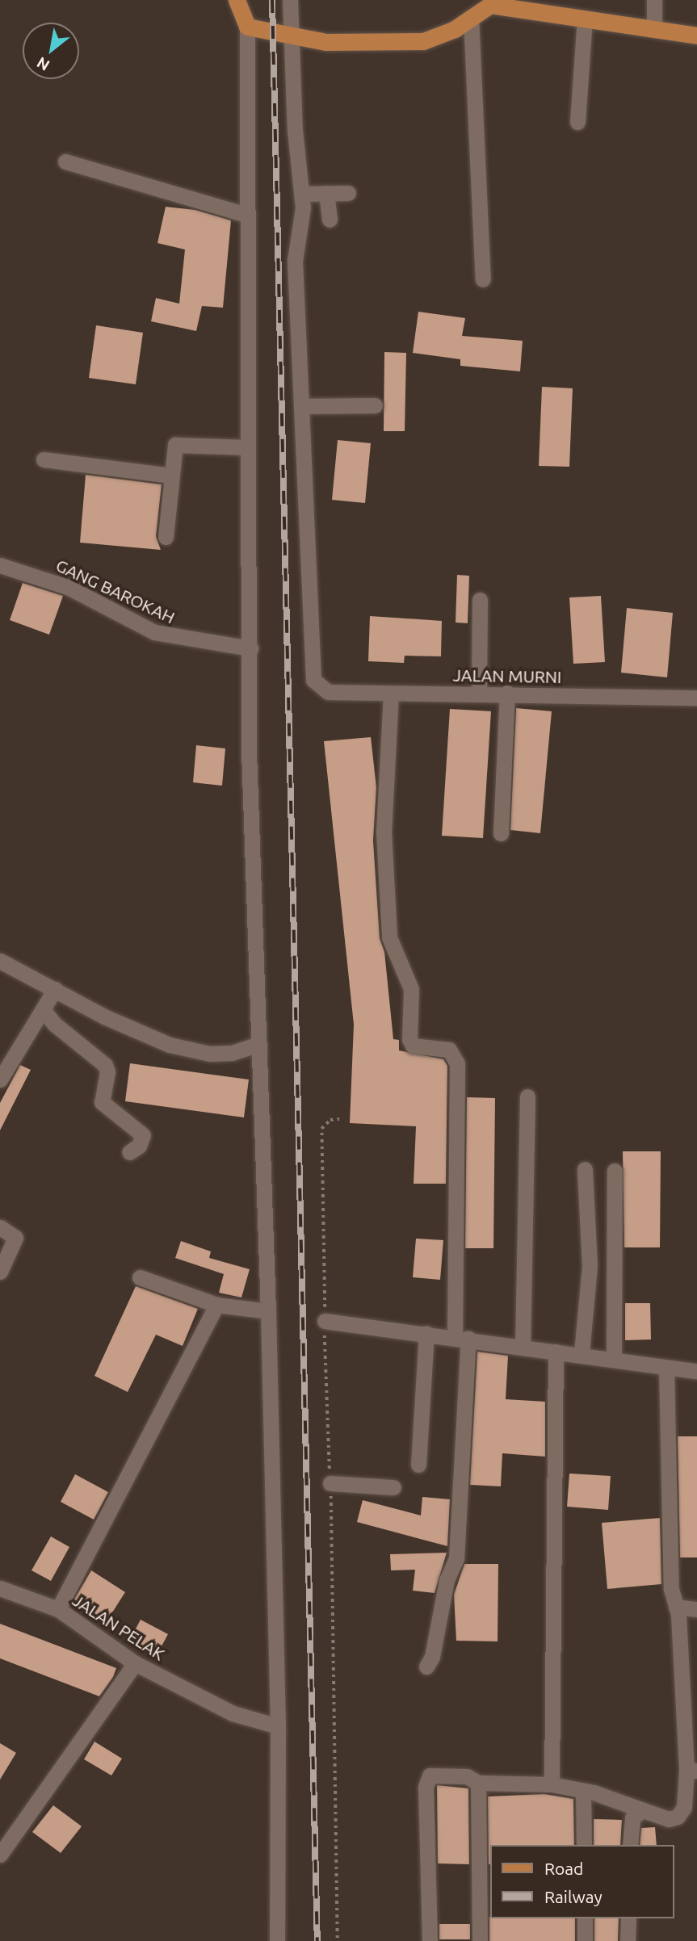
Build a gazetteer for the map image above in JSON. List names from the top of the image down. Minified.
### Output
{"streets":{"street":["GANG BAROKAH","JALAN MURNI","JALAN PELAK"]},"legend":["Road","Railway"],"north":"bottom left"}
